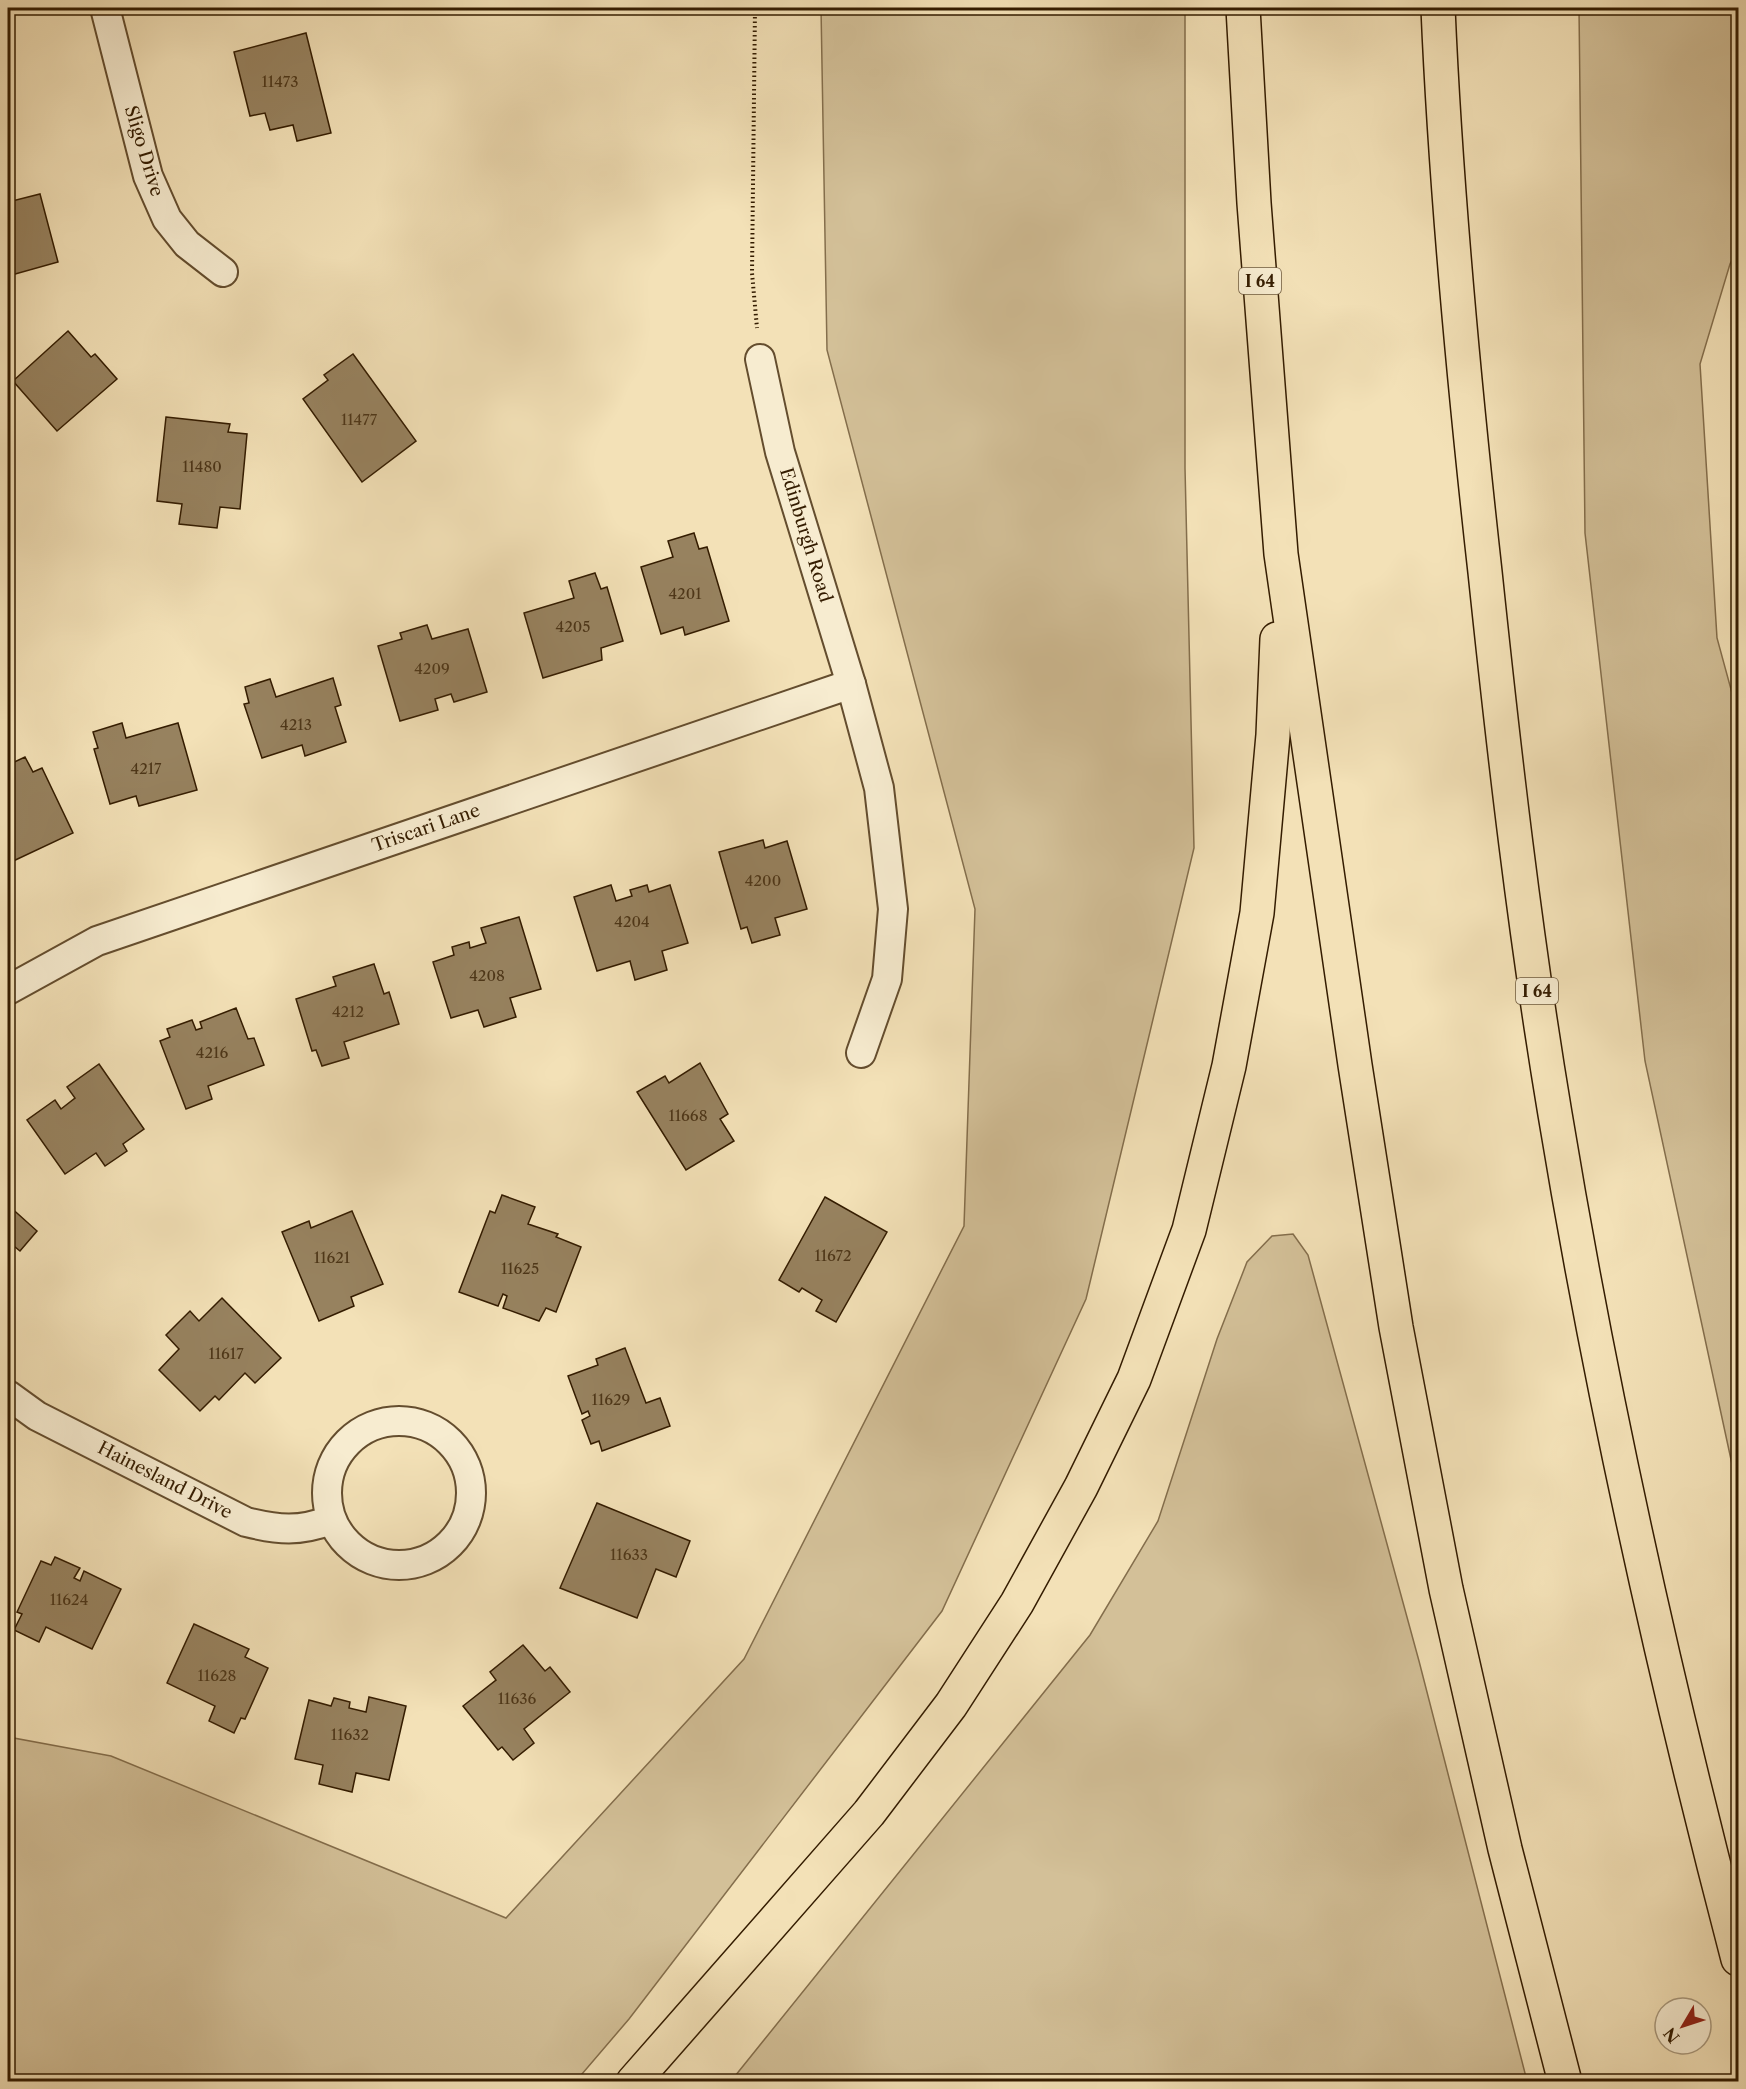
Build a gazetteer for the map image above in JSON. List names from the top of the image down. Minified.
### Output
{"streets":{"highway":["I 64"],"street":["Sligo Drive","Edinburgh Road","Triscari Lane","Hainesland Drive"]},"crossings":[["Edinburgh Road","Triscari Lane"]],"house_numbers":["11473","11477","11480","4201","4205","4209","4213","4217","4200","4204","4208","4212","4216","11668","11672","11621","11625","11617","11629","11633","11624","11628","11636","11632"],"north":"bottom left"}
